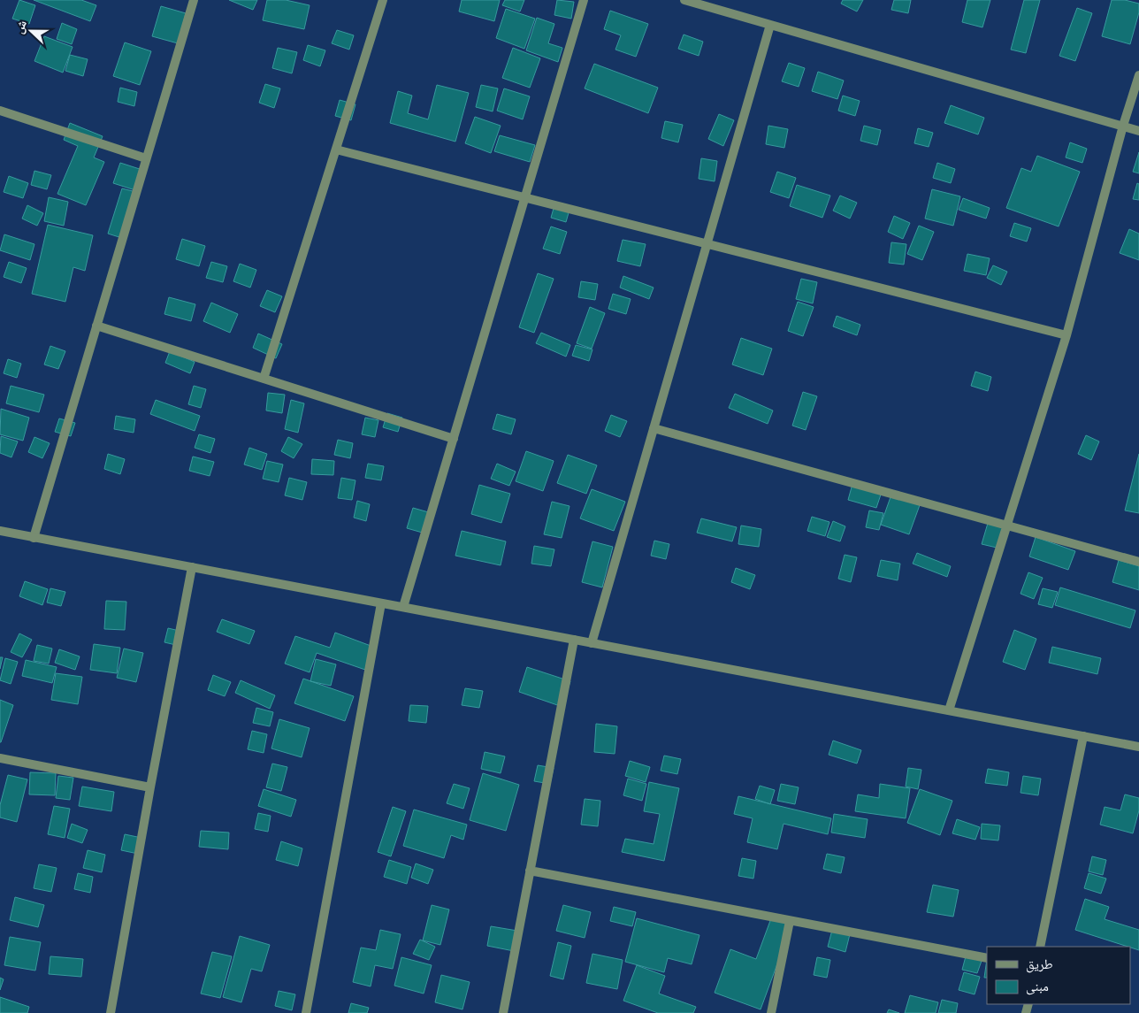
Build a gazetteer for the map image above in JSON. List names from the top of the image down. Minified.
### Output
{"legend":["طريق","مبنى"],"north":"left"}
